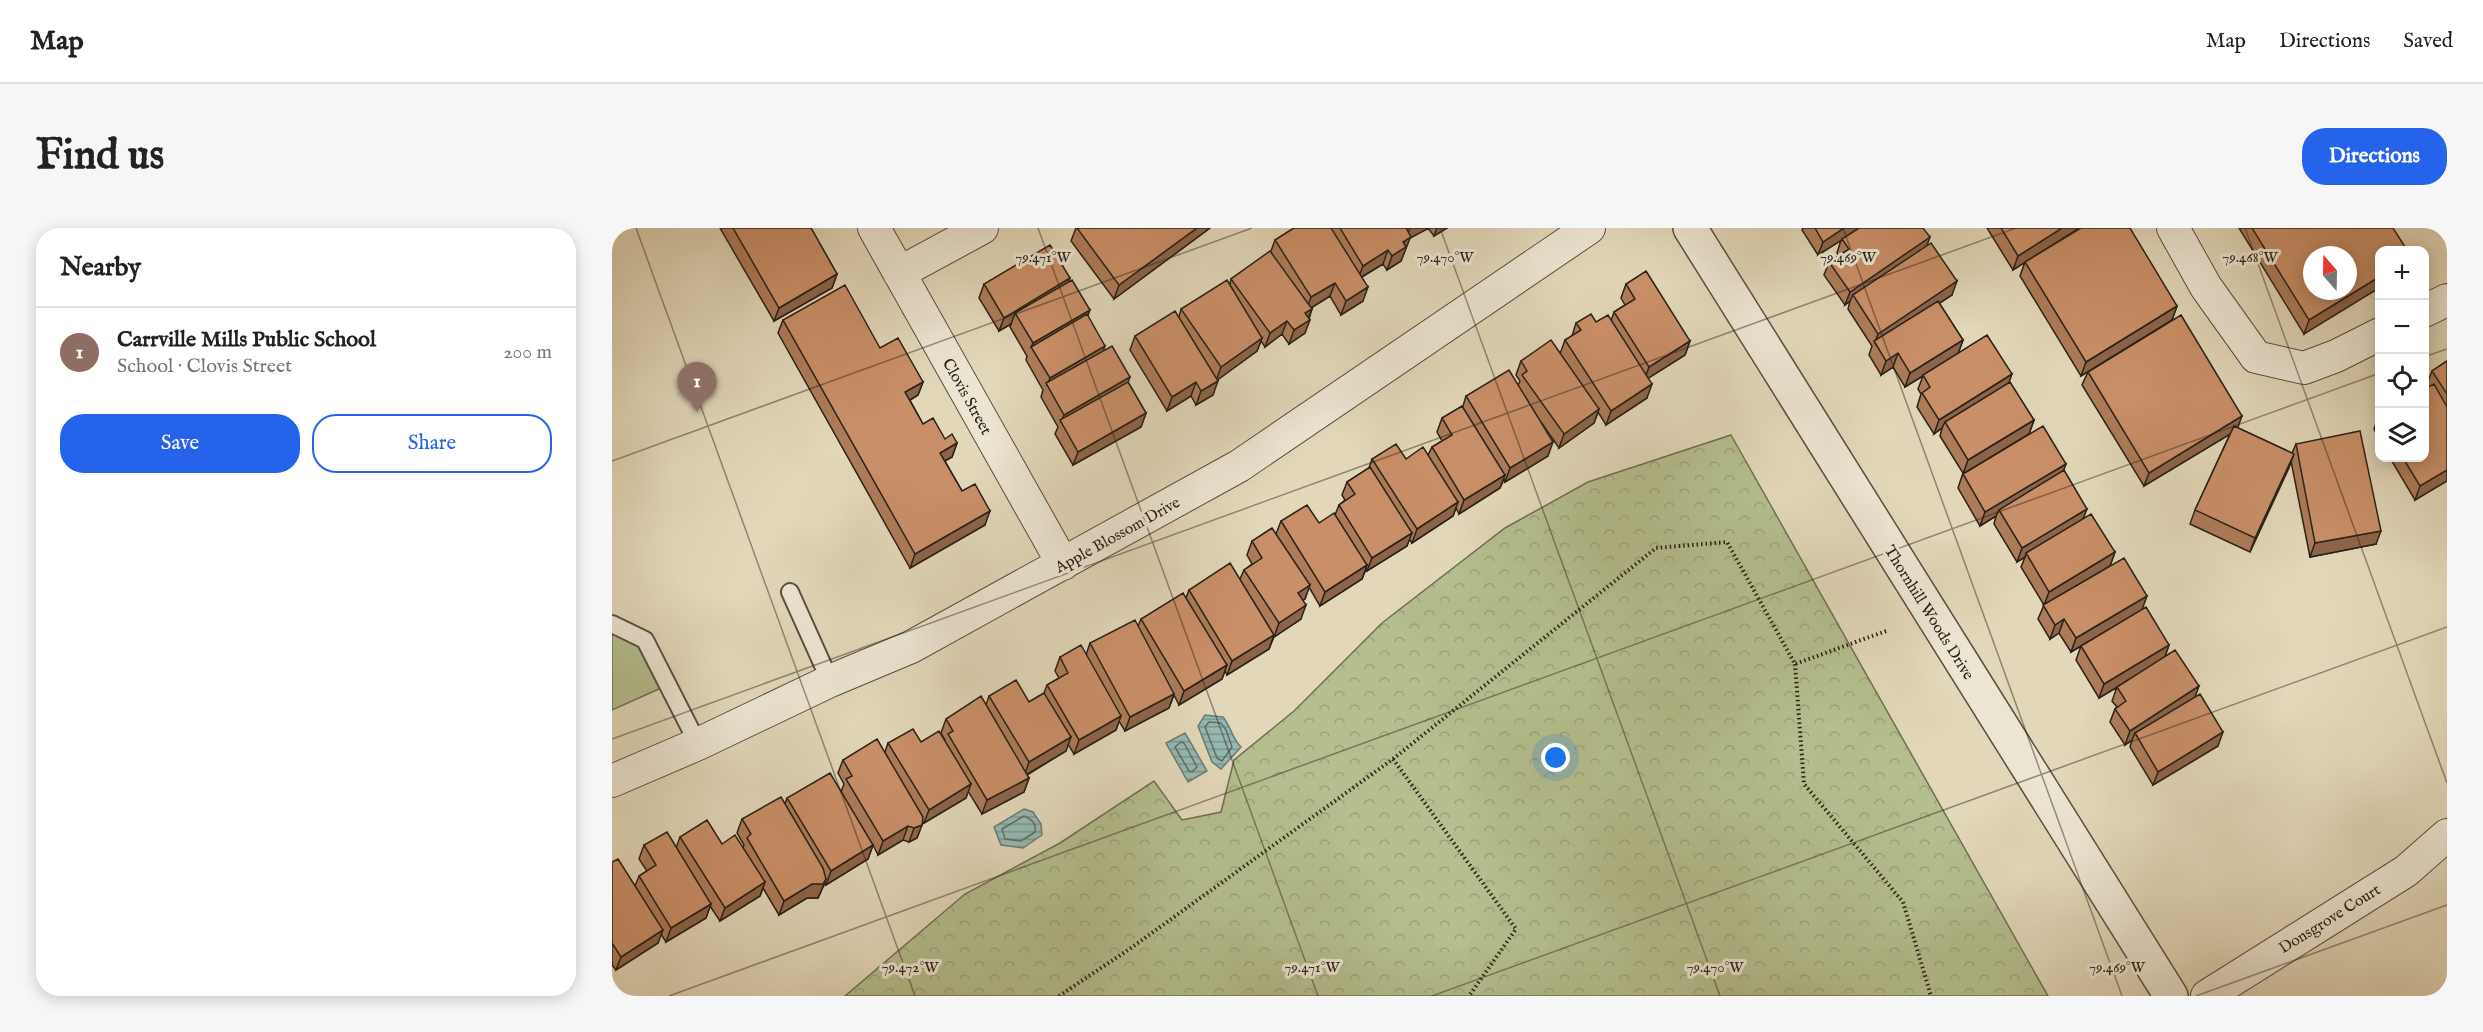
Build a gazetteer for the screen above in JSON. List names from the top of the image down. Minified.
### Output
{"streets":{"street":["Clovis Street","Apple Blossom Drive","Thornhill Woods Drive","Donsgrove Court"]},"crossings":[["Clovis Street","Apple Blossom Drive"]],"north":"top","page":{"header":"Map","nav":["Map","Directions","Saved"],"buttons":["Directions",["Save","Share"]],"title":"Find us","heading":"Nearby","map_buttons":["+","−"],"list":[{"mark":"1","name":"Carrville Mills Public School","note":"School · Clovis Street","value":"200 m"}],"pins":"1"},"coordinates":["79.471°W","79.470°W","79.469°W","79.468°W","79.472°W"]}
